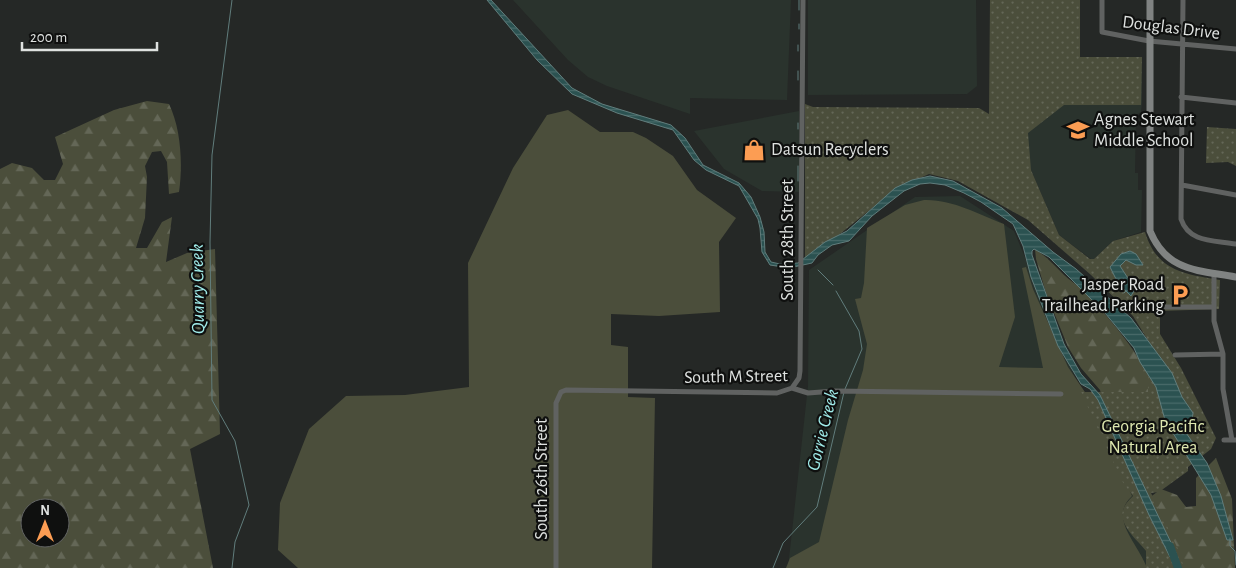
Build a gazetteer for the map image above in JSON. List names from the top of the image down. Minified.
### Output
{"streets":{"street":["Douglas Drive","South 28th Street","South M Street","South 26th Street"]},"crossings":[["South 28th Street","South M Street"],["South M Street","South 26th Street"]],"water":["Quarry Creek","Gorrie Creek"],"parks":["Georgia Pacific Natural Area"],"places":{"school or university":["Agnes Stewart Middle School"],"shop":["Datsun Recyclers"],"parking":["Jasper Road Trailhead Parking"]},"scale_bar":"200 m","north":"top"}
